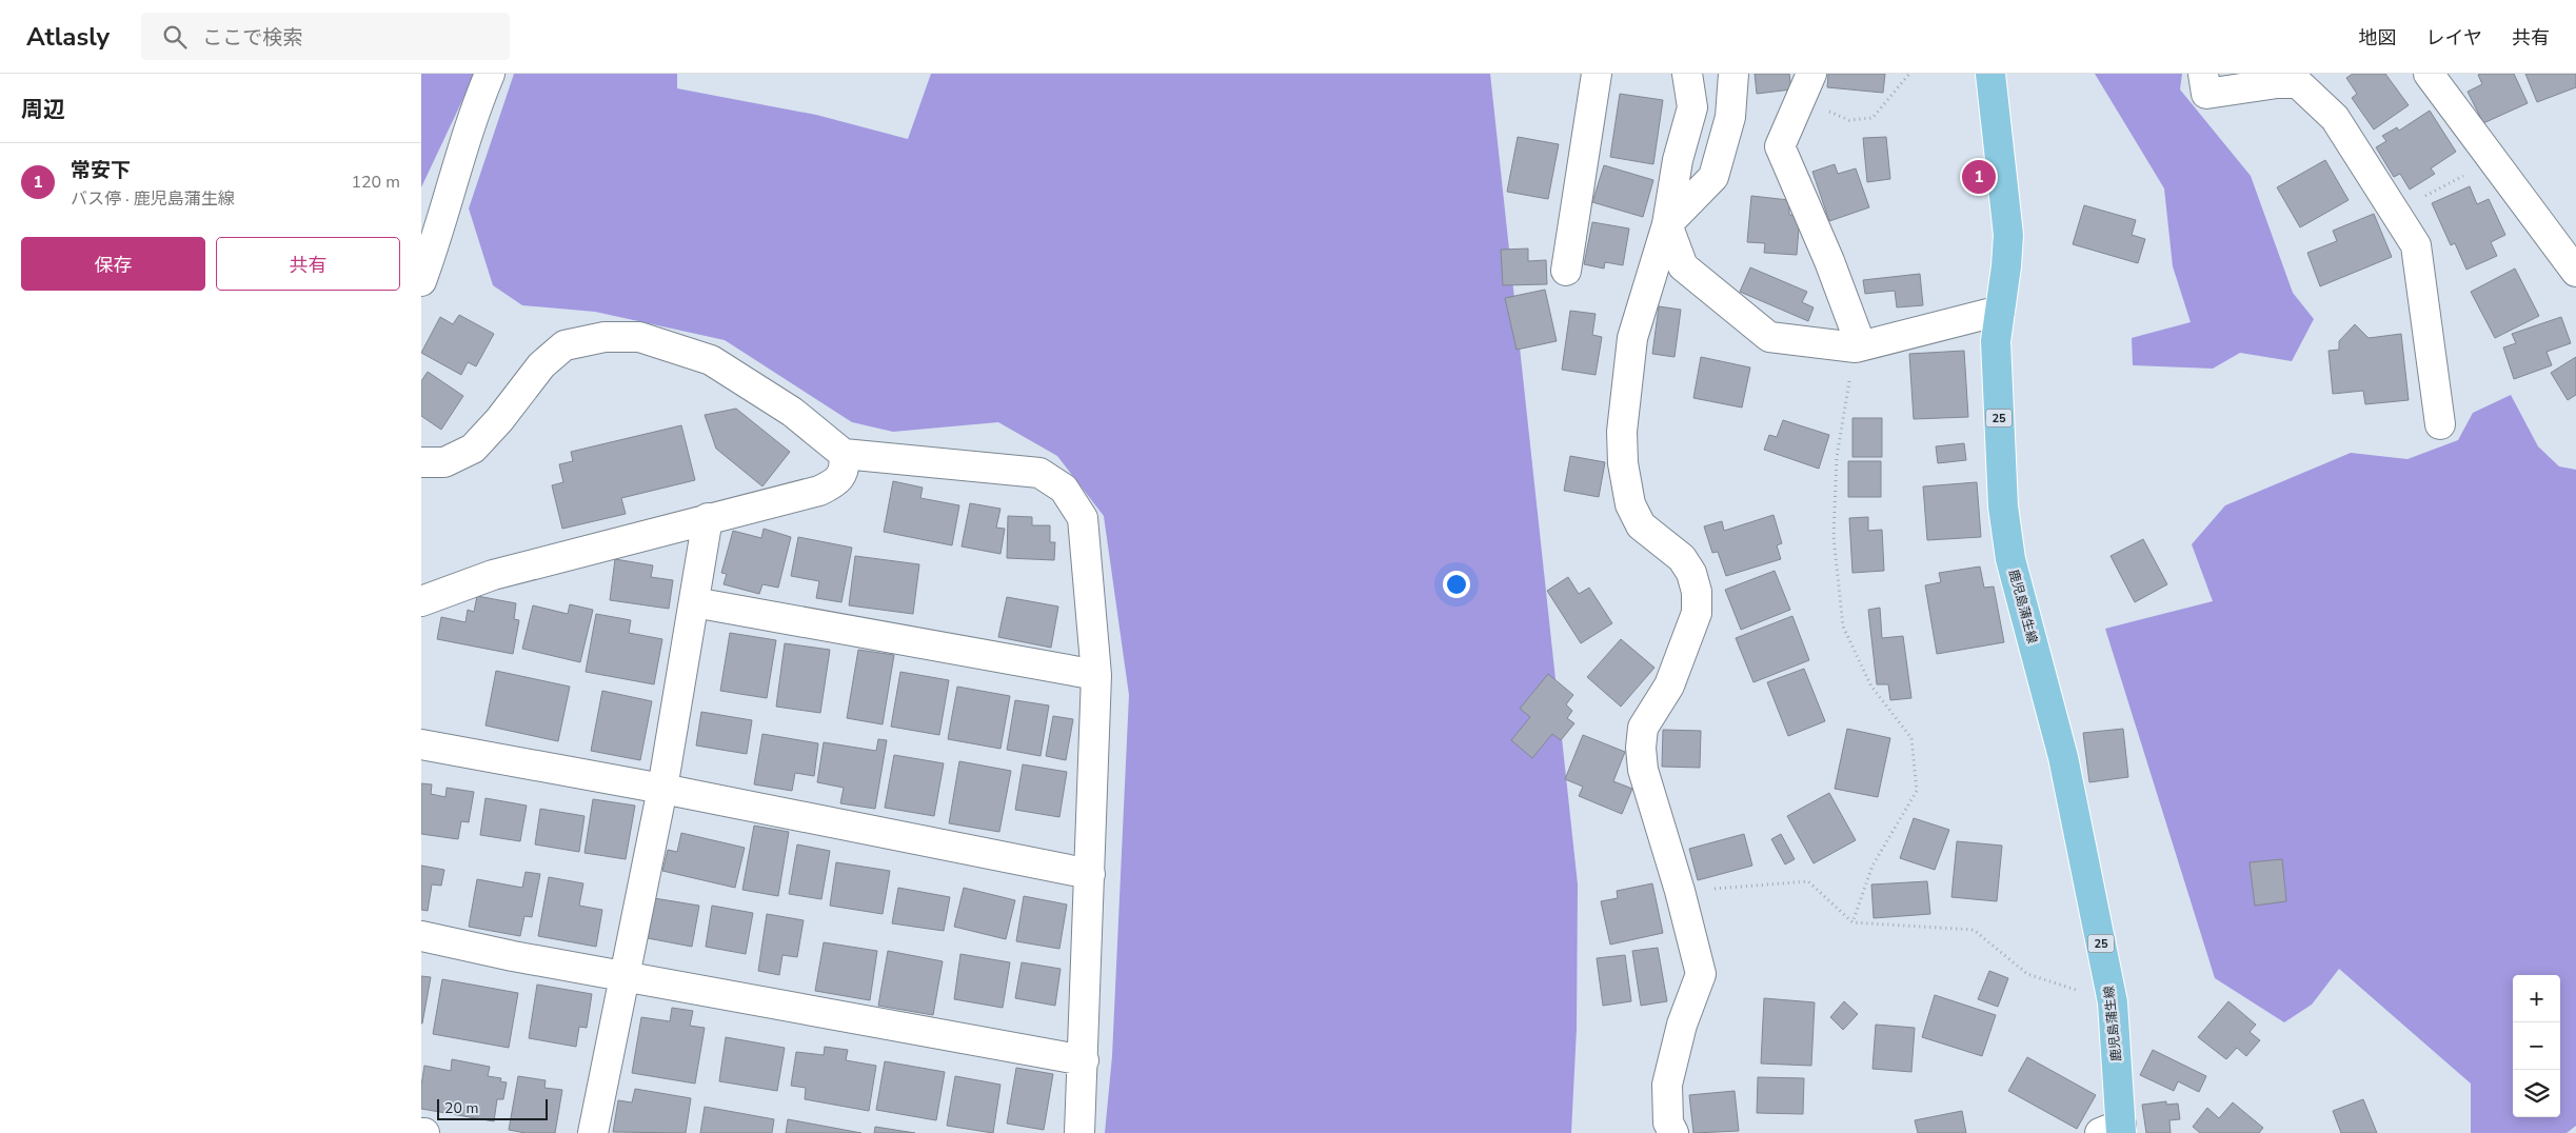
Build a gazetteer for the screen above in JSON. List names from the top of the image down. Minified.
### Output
{"streets":{"main road":["25","鹿児島蒲生線"]},"scale_bar":"20 m","page":{"header":"Atlasly","search":"ここで検索","nav":["地図","レイヤ","共有"],"heading":"周辺","list":[{"mark":"1","name":"常安下","note":"バス停 · 鹿児島蒲生線","value":"120 m"}],"pins":"1","buttons":["保存","共有"],"map_buttons":["+","−"],"scale":"20 m"}}
